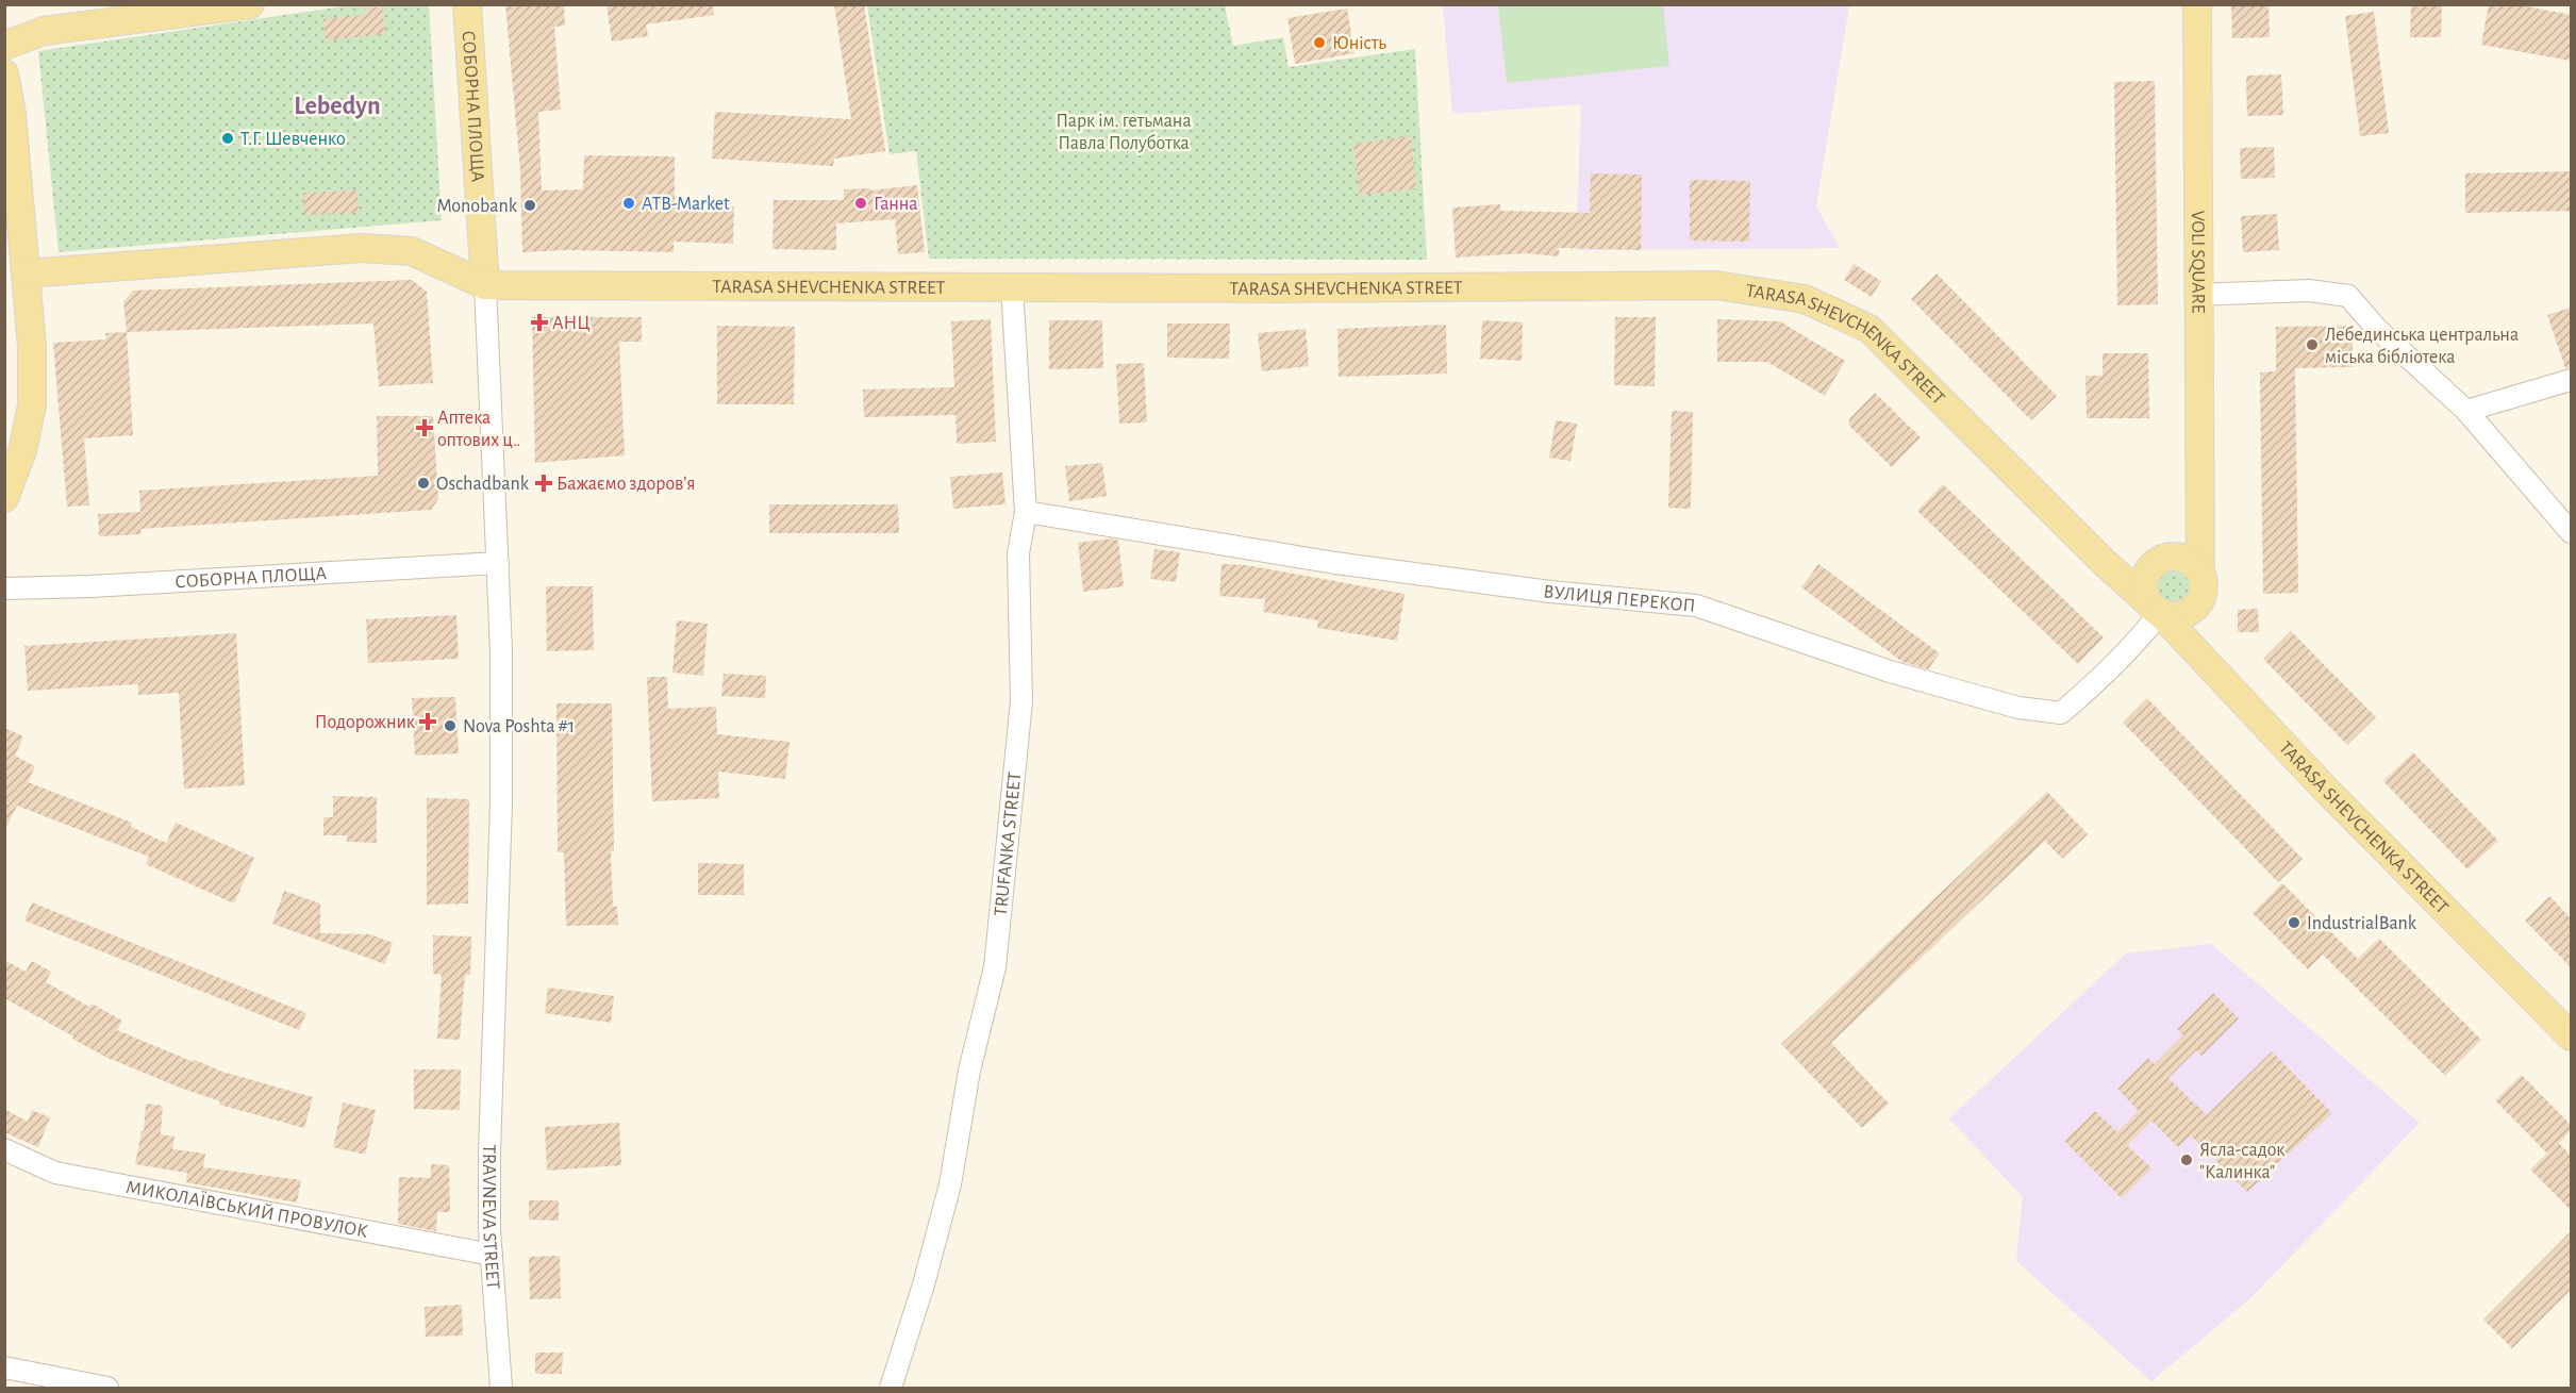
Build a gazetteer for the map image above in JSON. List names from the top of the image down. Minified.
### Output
{"streets":{"main road":["СОБОРНА ПЛОЩА","VOLI SQUARE","TARASA SHEVCHENKA STREET"],"street":["ВУЛИЦЯ ПЕРЕКОП","TRUFANKA STREET","МИКОЛАЇВСЬКИЙ ПРОВУЛОК","TRAVNEVA STREET"]},"crossings":[["СОБОРНА ПЛОЩА","TARASA SHEVCHENKA STREET"],["СОБОРНА ПЛОЩА","TRAVNEVA STREET"],["VOLI SQUARE","TARASA SHEVCHENKA STREET"],["VOLI SQUARE","ВУЛИЦЯ ПЕРЕКОП"],["TARASA SHEVCHENKA STREET","ВУЛИЦЯ ПЕРЕКОП"],["TARASA SHEVCHENKA STREET","TRUFANKA STREET"],["ВУЛИЦЯ ПЕРЕКОП","TRUFANKA STREET"],["МИКОЛАЇВСЬКИЙ ПРОВУЛОК","TRAVNEVA STREET"]],"districts":["Lebedyn"],"parks":["Парк ім. гетьмана Павла Полуботка"],"places":{"other":["Юність","Т.Г. Шевченко","ATB-Market","Ганна","Monobank","Лебединська центральна міська бібліотека","Oschadbank","Nova Poshta #1","IndustrialBank","Ясла-садок \"Калинка\""],"health":["АНЦ","Аптека оптових ц‥","Бажаємо здоровʼя","Подорожник"]}}
